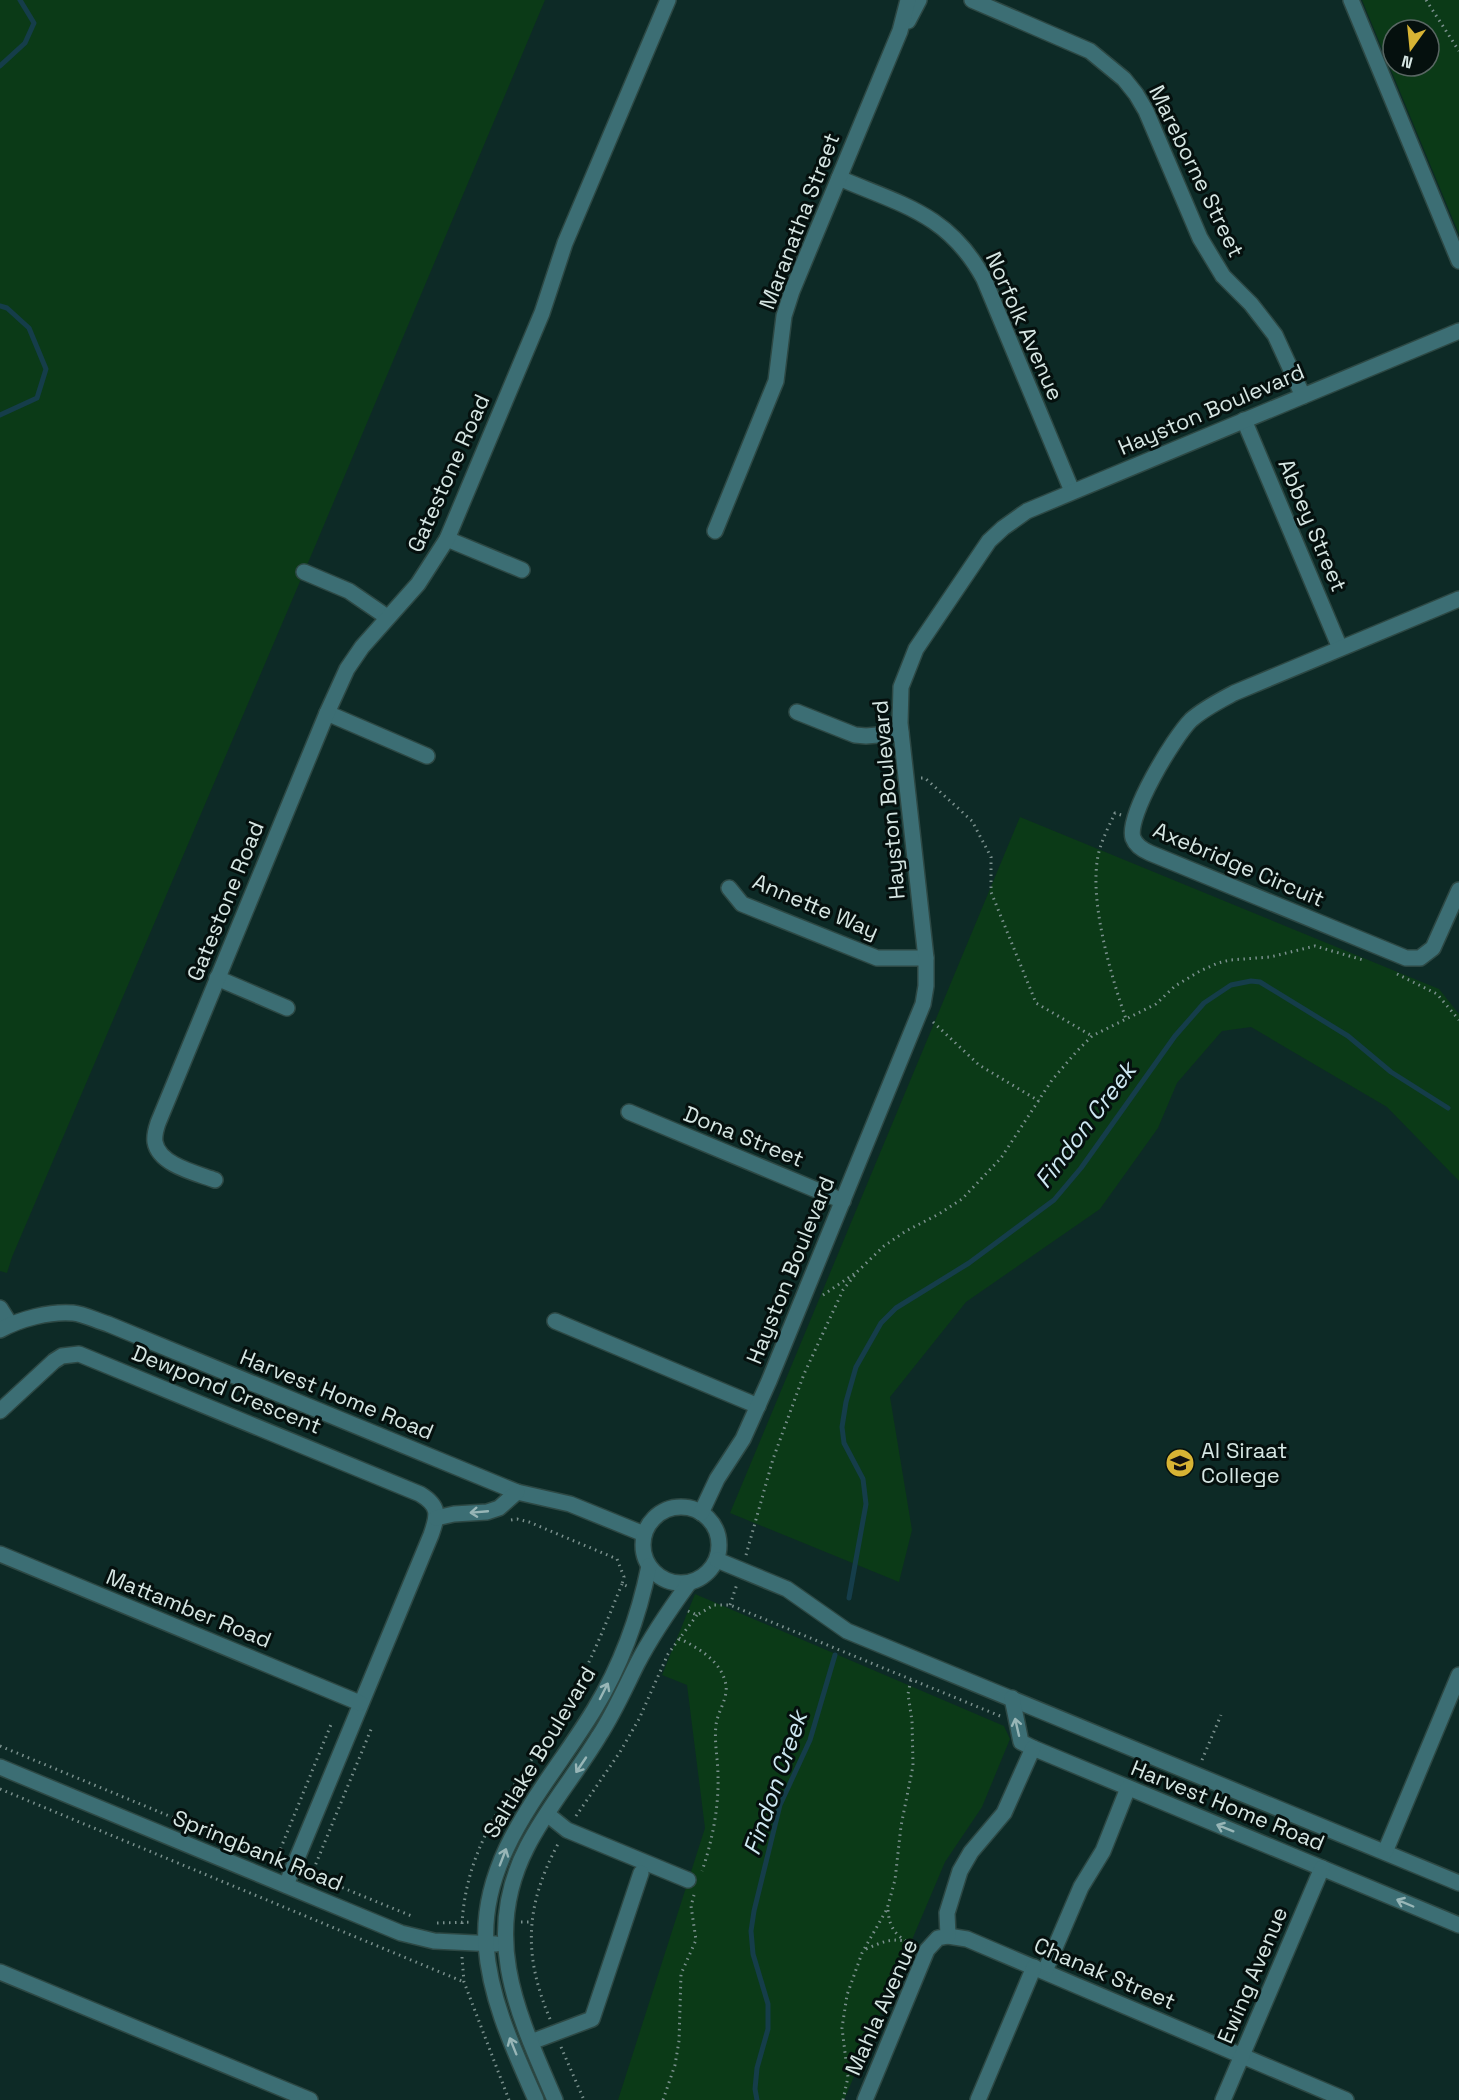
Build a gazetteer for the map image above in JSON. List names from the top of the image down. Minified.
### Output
{"streets":{"street":["Mareborne Street","Maranatha Street","Norfolk Avenue","Hayston Boulevard","Gatestone Road","Abbey Street","Axebridge Circuit","Annette Way","Dona Street","Dewpond Crescent","Harvest Home Road","Mattamber Road","Saltlake Boulevard","Springbank Road","Chanak Street","Ewing Avenue","Mahla Avenue"]},"crossings":[["Mareborne Street","Hayston Boulevard"],["Maranatha Street","Norfolk Avenue"],["Norfolk Avenue","Hayston Boulevard"],["Hayston Boulevard","Abbey Street"],["Hayston Boulevard","Annette Way"],["Hayston Boulevard","Dona Street"],["Hayston Boulevard","Harvest Home Road"],["Hayston Boulevard","Saltlake Boulevard"],["Abbey Street","Axebridge Circuit"],["Harvest Home Road","Saltlake Boulevard"],["Harvest Home Road","Ewing Avenue"],["Harvest Home Road","Mahla Avenue"],["Saltlake Boulevard","Springbank Road"],["Chanak Street","Ewing Avenue"],["Chanak Street","Mahla Avenue"]],"water":["Findon Creek"],"places":{"school or university":["Al Siraat College"]},"north":"bottom"}
